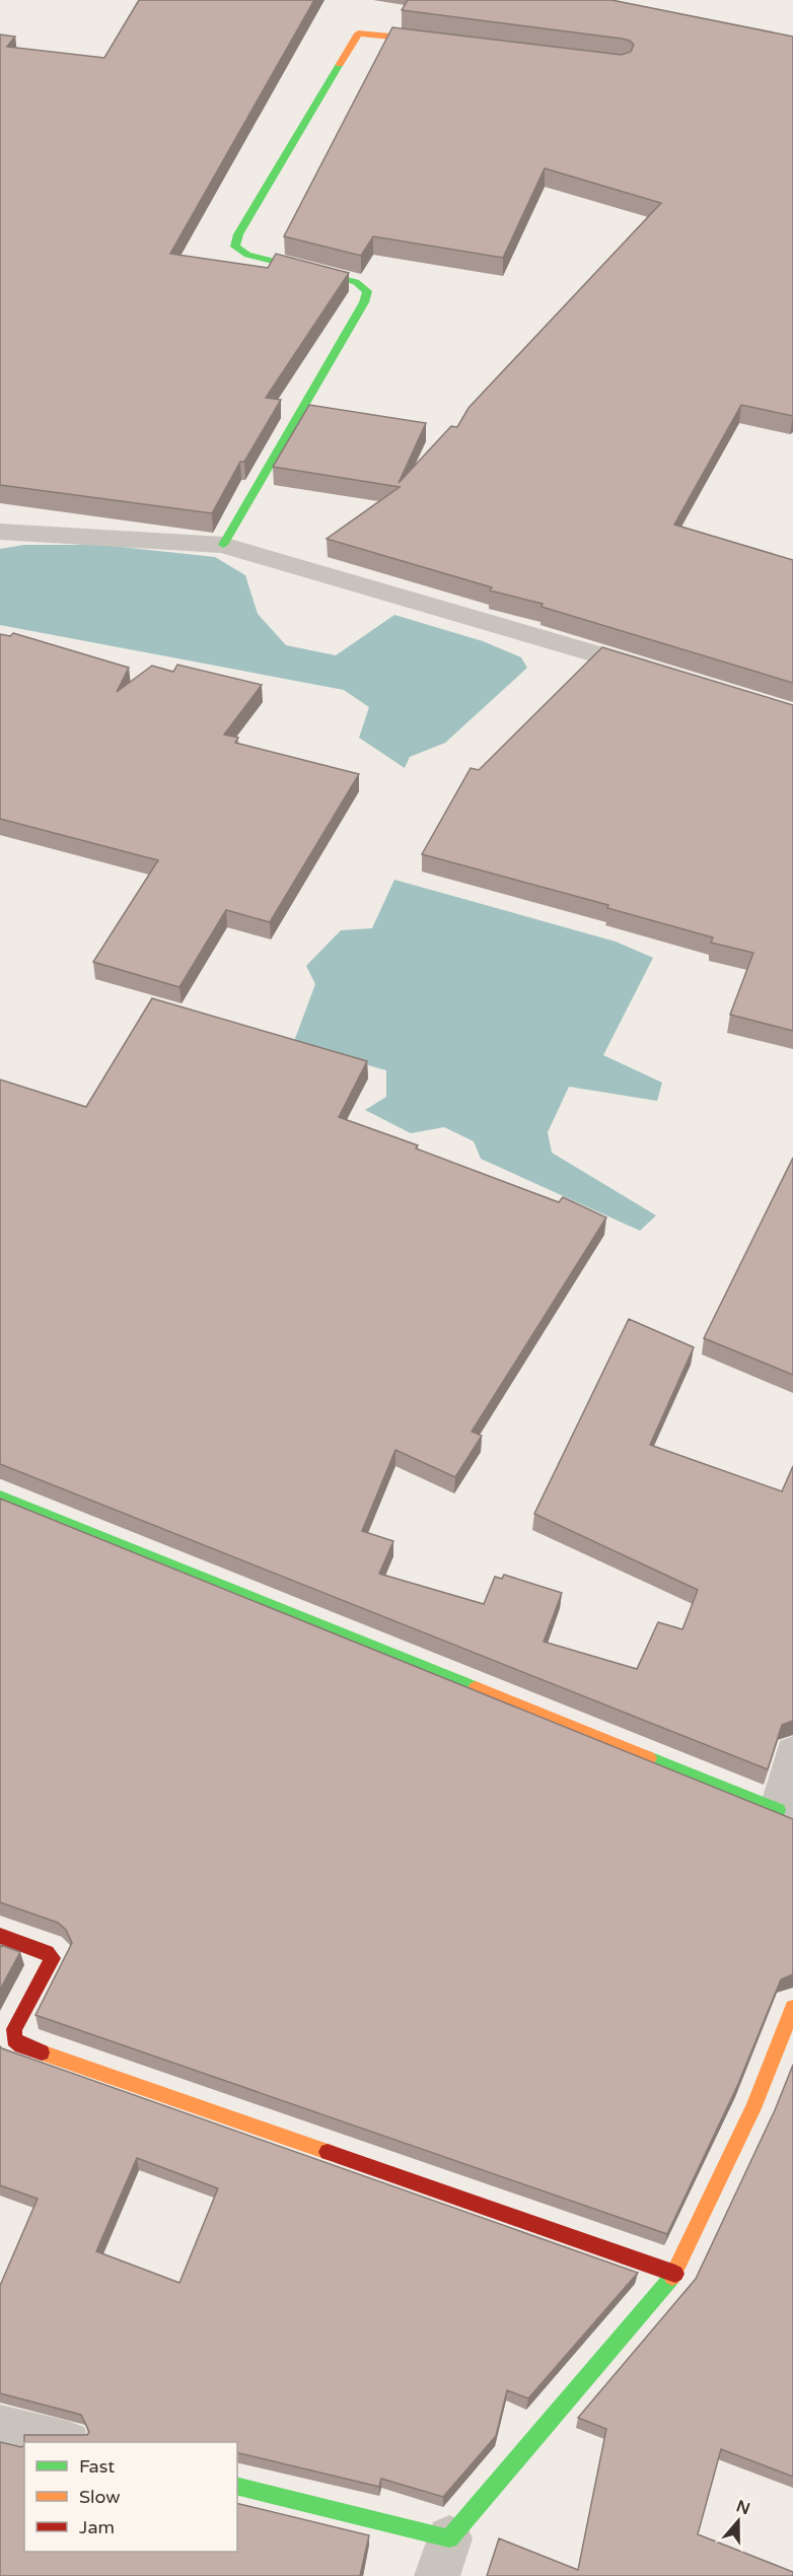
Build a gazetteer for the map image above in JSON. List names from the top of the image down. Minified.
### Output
{"legend":["Fast","Slow","Jam"],"north":"top"}
